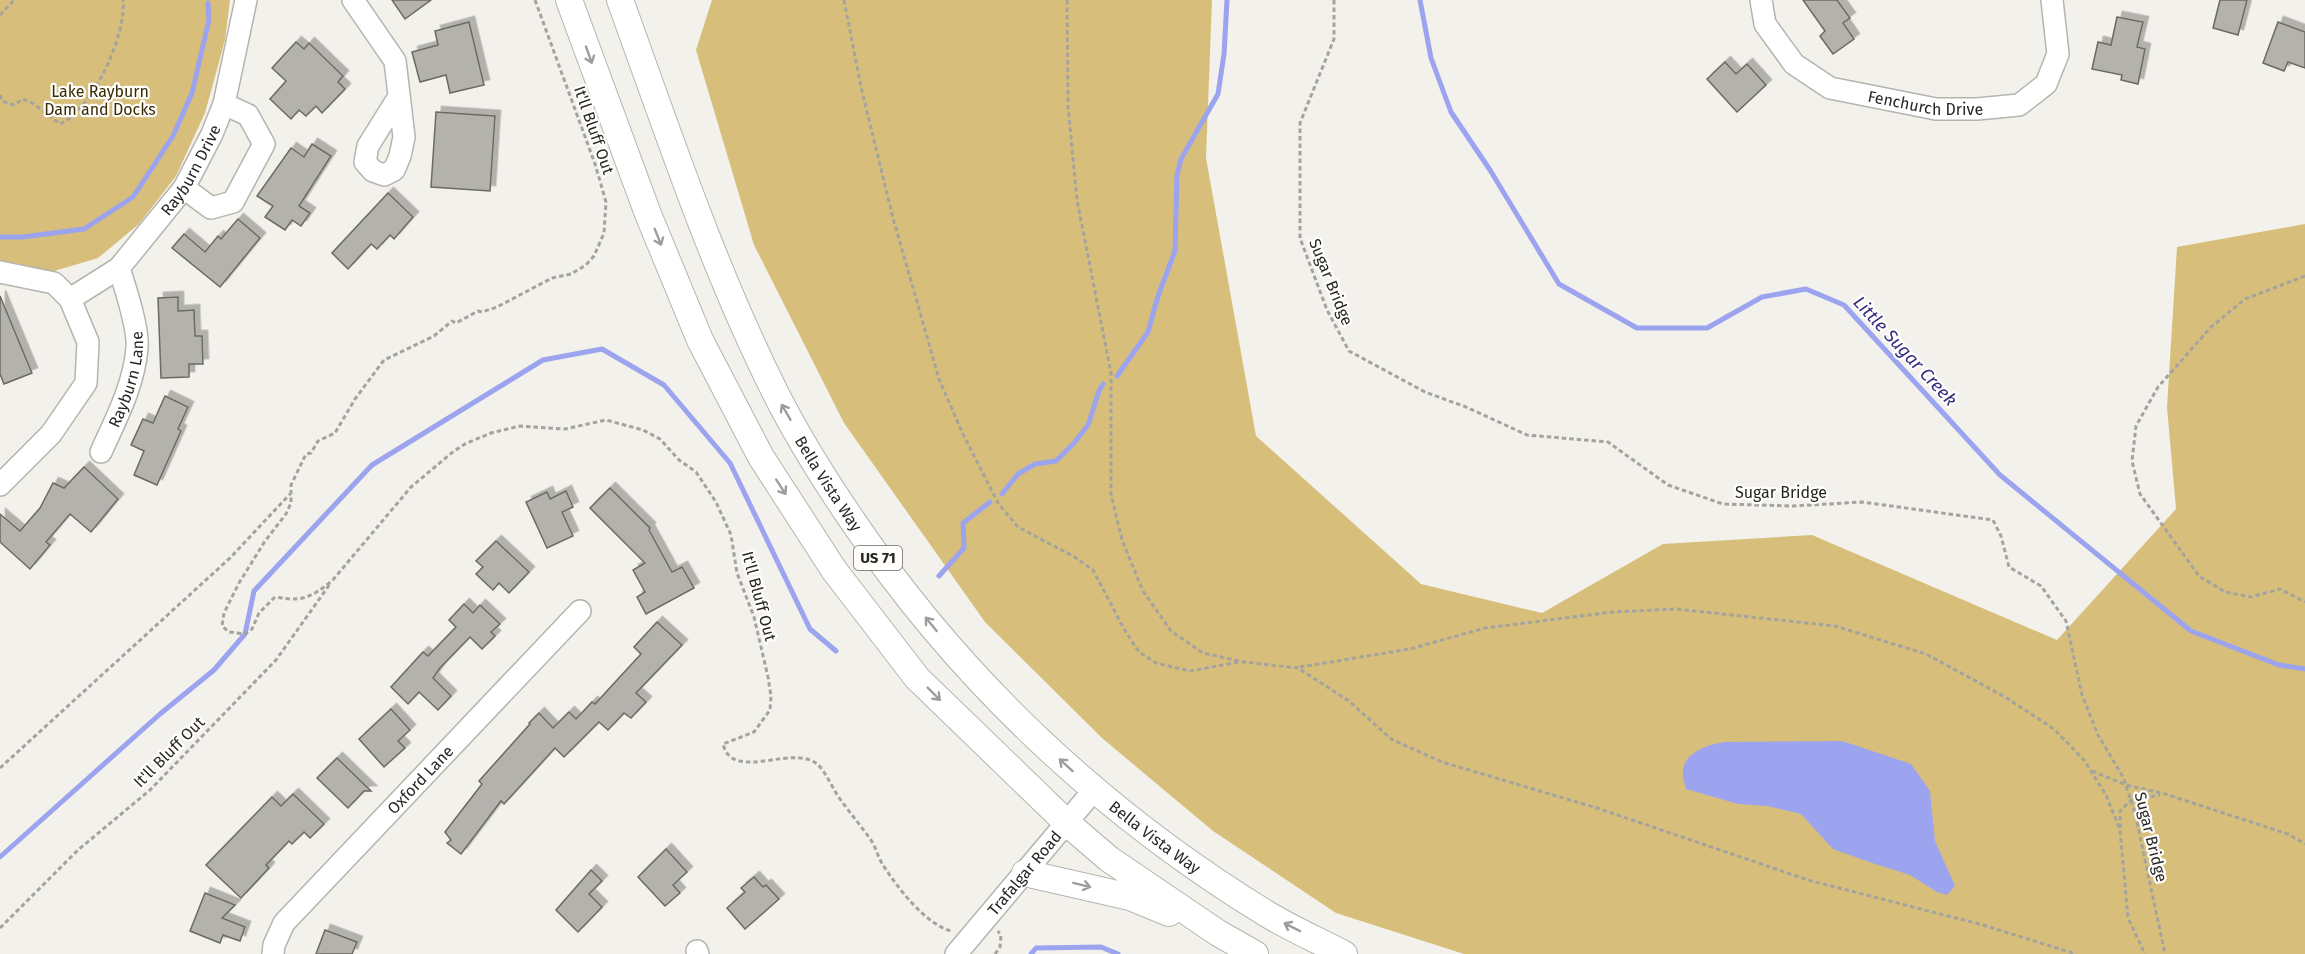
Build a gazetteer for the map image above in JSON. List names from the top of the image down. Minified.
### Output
{"streets":{"main road":["Bella Vista Way","US 71"],"street":["Fenchurch Drive","Rayburn Drive","Rayburn Lane","Oxford Lane","Trafalgar Road"],"path":["It'll Bluff Out","Sugar Bridge"]},"crossings":[["It'll Bluff Out","Trafalgar Road"],["Rayburn Drive","Rayburn Lane"],["Bella Vista Way","Trafalgar Road"],["US 71","Trafalgar Road"]],"water":["Little Sugar Creek"],"parks":["Lake Rayburn Dam and Docks"]}
